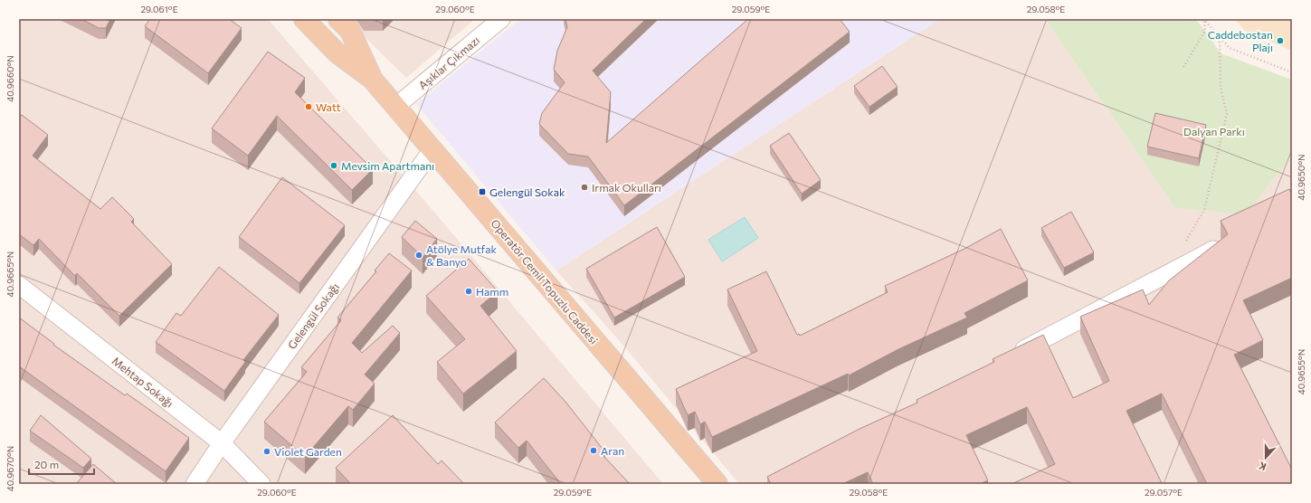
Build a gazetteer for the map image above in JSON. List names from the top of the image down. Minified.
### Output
{"streets":{"main road":["Operatör Cemil Topuzlu Caddesi"],"street":["Aşıklar Çıkmazı","Gelengül Sokağı","Mehtap Sokağı"]},"crossings":[["Aşıklar Çıkmazı","Operatör Cemil Topuzlu Caddesi"],["Operatör Cemil Topuzlu Caddesi","Gelengül Sokağı"],["Gelengül Sokağı","Mehtap Sokağı"]],"parks":["Dalyan Parkı"],"places":{"other":["Caddebostan Plajı","Watt","Mevsim Apartmanı","Irmak Okulları","Atölye Mutfak & Banyo","Hamm","Aran","Violet Garden"],"transit":["Gelengül Sokak"]},"scale_bar":"20 m","north":"bottom","coordinates":["29.061°E","29.060°E","29.059°E","29.058°E","40.9660°N","40.9650°N","40.9665°N","40.9655°N","40.9670°N","29.057°E"]}
